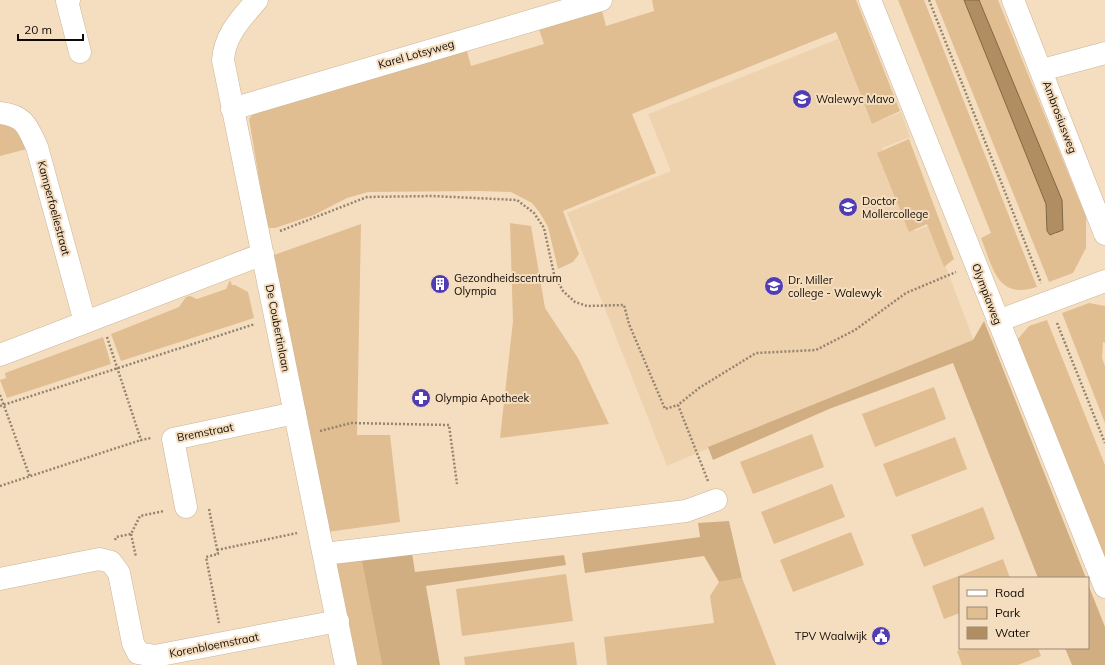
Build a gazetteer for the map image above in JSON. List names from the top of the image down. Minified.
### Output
{"streets":{"street":["Karel Lotsyweg","Ambrosiusweg","Kamperfoeliestraat","Olympiaweg","De Coubertinlaan","Bremstraat","Korenbloemstraat"]},"crossings":[["Karel Lotsyweg","De Coubertinlaan"],["De Coubertinlaan","Bremstraat"],["De Coubertinlaan","Korenbloemstraat"]],"places":{"school or university":["Walewyc Mavo","Doctor Mollercollege","Dr. Miller college - Walewyk"],"building":["Gezondheidscentrum Olympia"],"pharmacy":["Olympia Apotheek"],"public building":["TPV Waalwijk"]},"legend":["Road","Park","Water"],"scale_bar":"20 m"}
